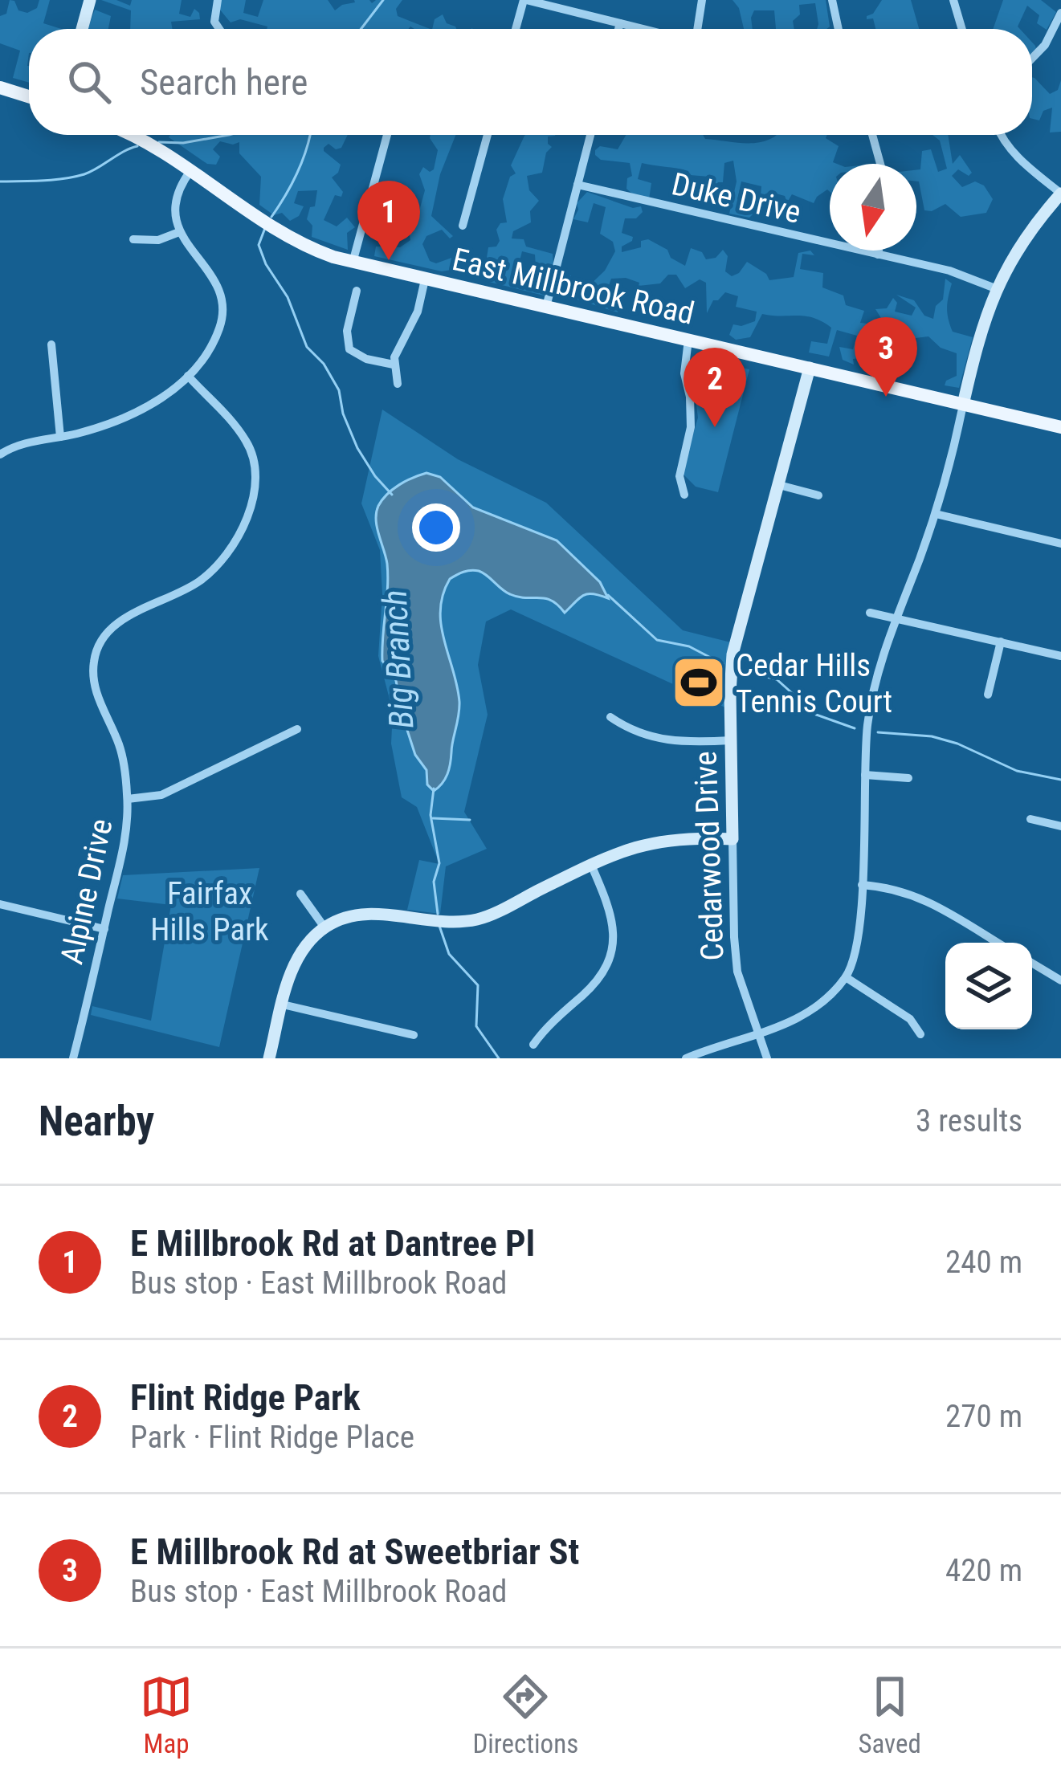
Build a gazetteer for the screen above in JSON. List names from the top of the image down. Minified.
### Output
{"streets":{"main road":["East Millbrook Road"],"street":["Duke Drive","Cedarwood Drive","Alpine Drive"]},"crossings":[["East Millbrook Road","Cedarwood Drive"]],"water":["Big Branch"],"parks":["Fairfax Hills Park"],"places":{"sports":["Cedar Hills Tennis Court"]},"north":"bottom","page":{"search":"Search here","pins":["1","3","2"],"heading":["Nearby","3 results"],"list":[{"mark":"1","name":"E Millbrook Rd at Dantree Pl","note":"Bus stop · East Millbrook Road","value":"240 m"},{"mark":"2","name":"Flint Ridge Park","note":"Park · Flint Ridge Place","value":"270 m"},{"mark":"3","name":"E Millbrook Rd at Sweetbriar St","note":"Bus stop · East Millbrook Road","value":"420 m"}],"nav":["Map","Directions","Saved"]}}
